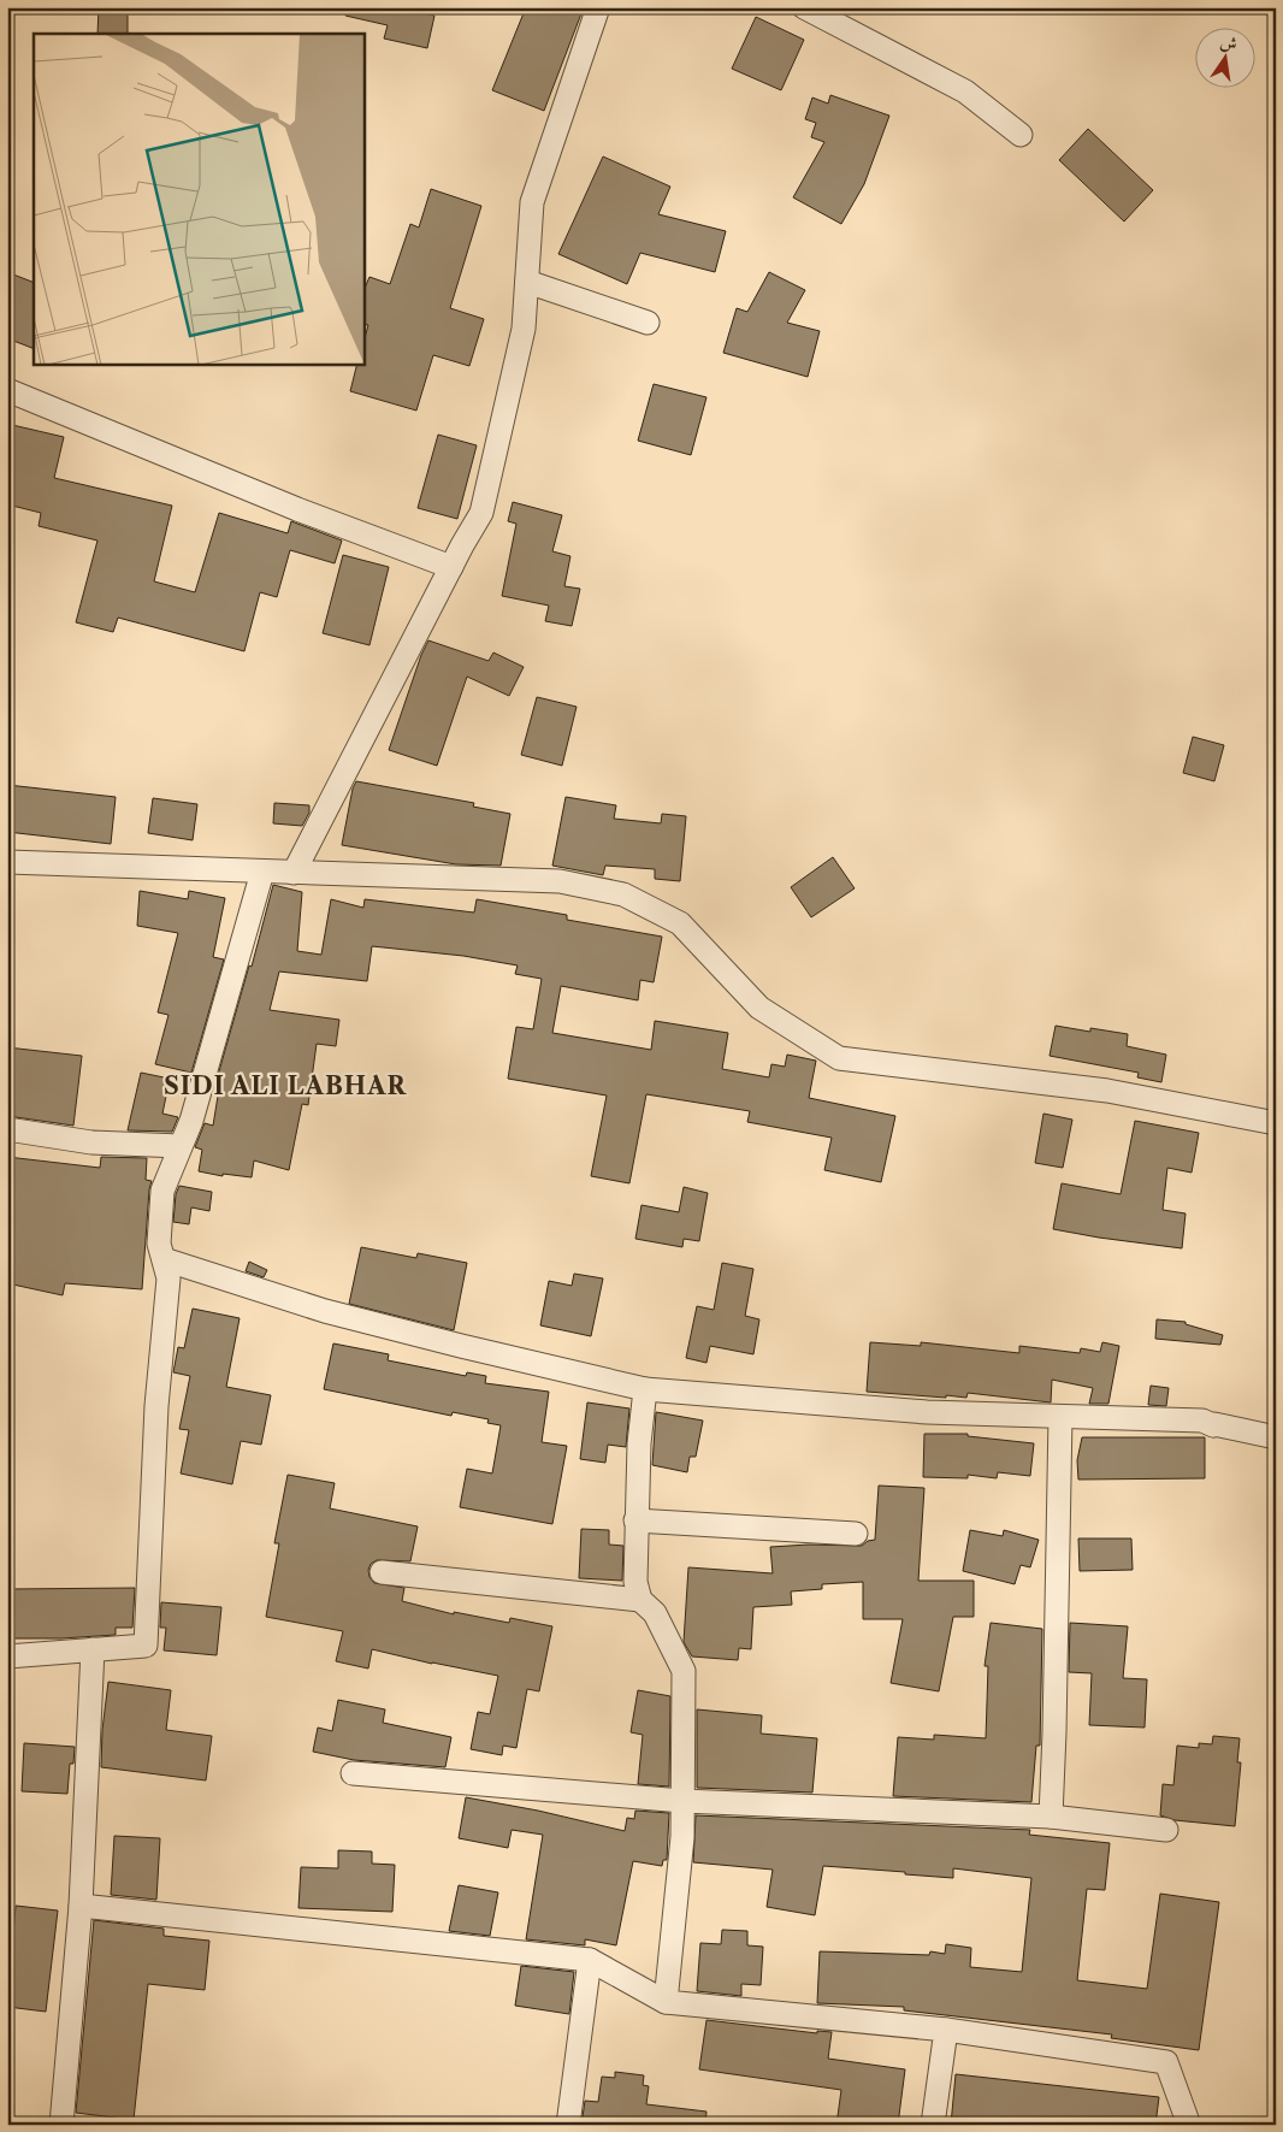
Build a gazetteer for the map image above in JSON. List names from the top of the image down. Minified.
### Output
{"districts":["SIDI ALI LABHAR"],"north":"top"}
